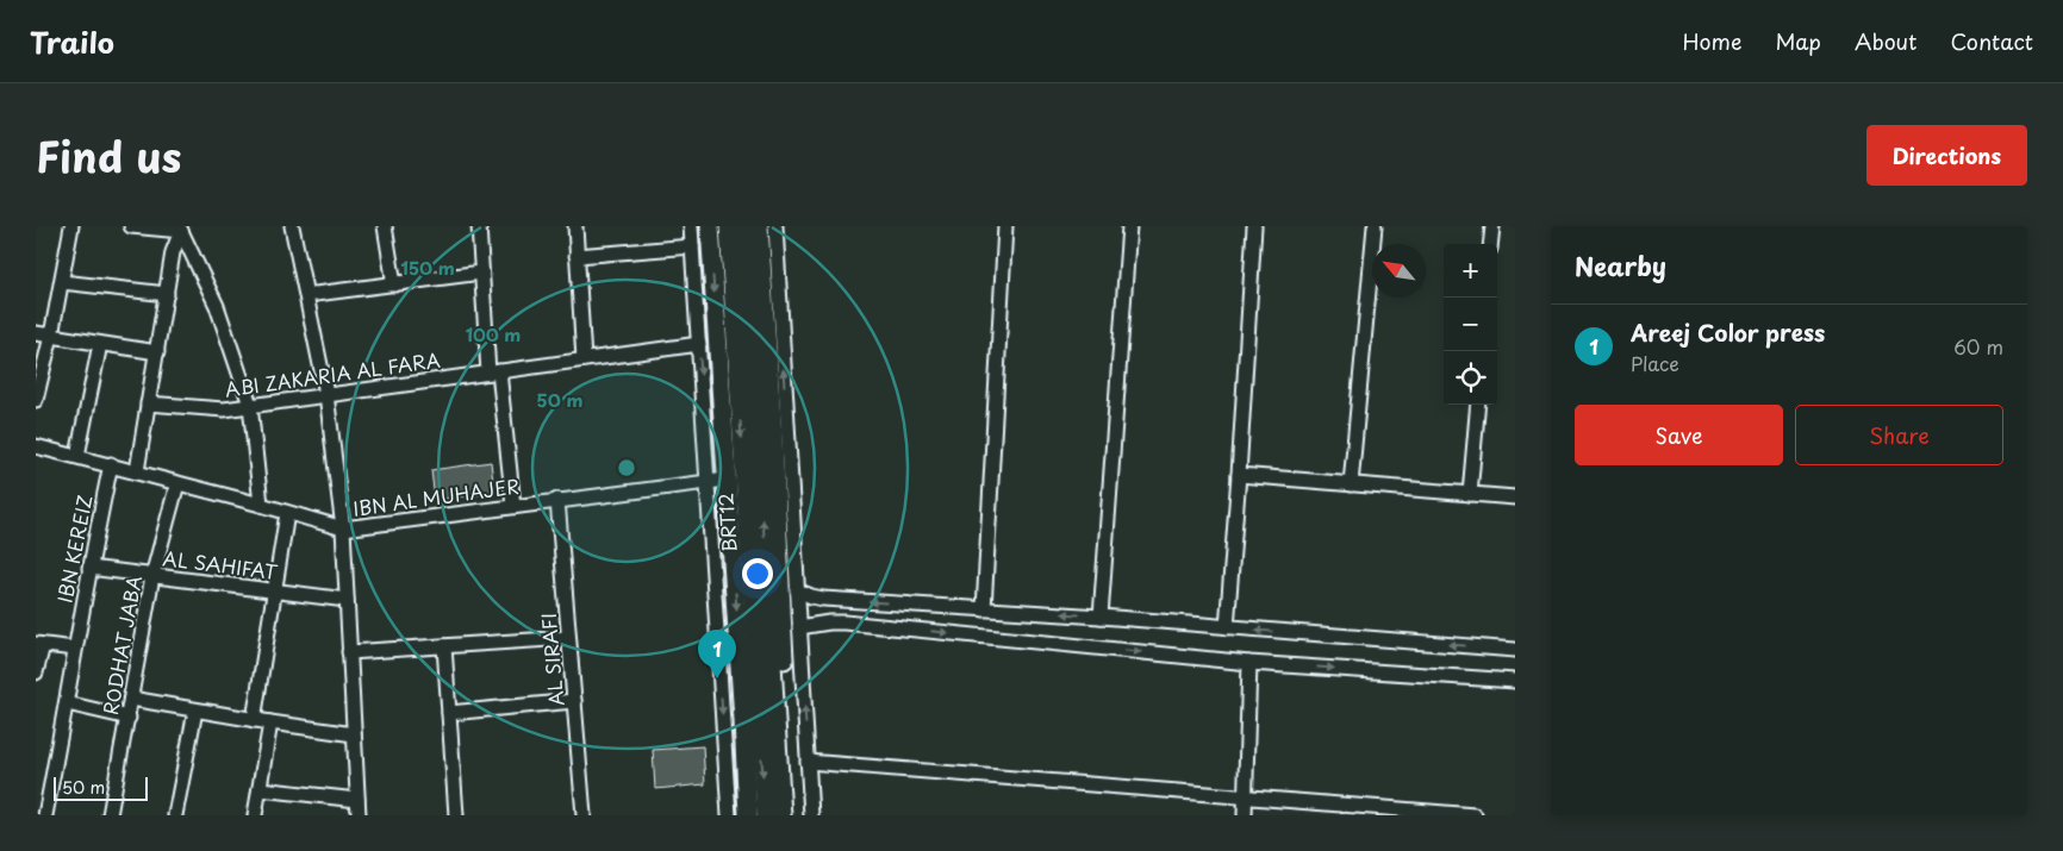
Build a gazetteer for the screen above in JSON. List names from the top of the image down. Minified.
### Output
{"streets":{"main road":["BRT12"],"street":["ABI ZAKARIA AL FARA","IBN AL MUHAJER","IBN KEREIZ","AL SAHIFAT","RODHAT JABA","AL SIRAFI"]},"crossings":[["IBN AL MUHAJER","IBN KEREIZ"],["IBN AL MUHAJER","RODHAT JABA"],["IBN AL MUHAJER","AL SIRAFI"],["IBN KEREIZ","AL SAHIFAT"],["AL SAHIFAT","RODHAT JABA"]],"scale_bar":"50 m","north":"top left","page":{"header":"Trailo","nav":["Home","Map","About","Contact"],"title":"Find us","buttons":["Directions",["Save","Share"]],"heading":"Nearby","map_buttons":["+","−"],"list":[{"mark":"1","name":"Areej Color press","note":"Place","value":"60 m"}],"pins":"1","scale":"50 m"},"rings":["150 m","100 m","50 m"]}
